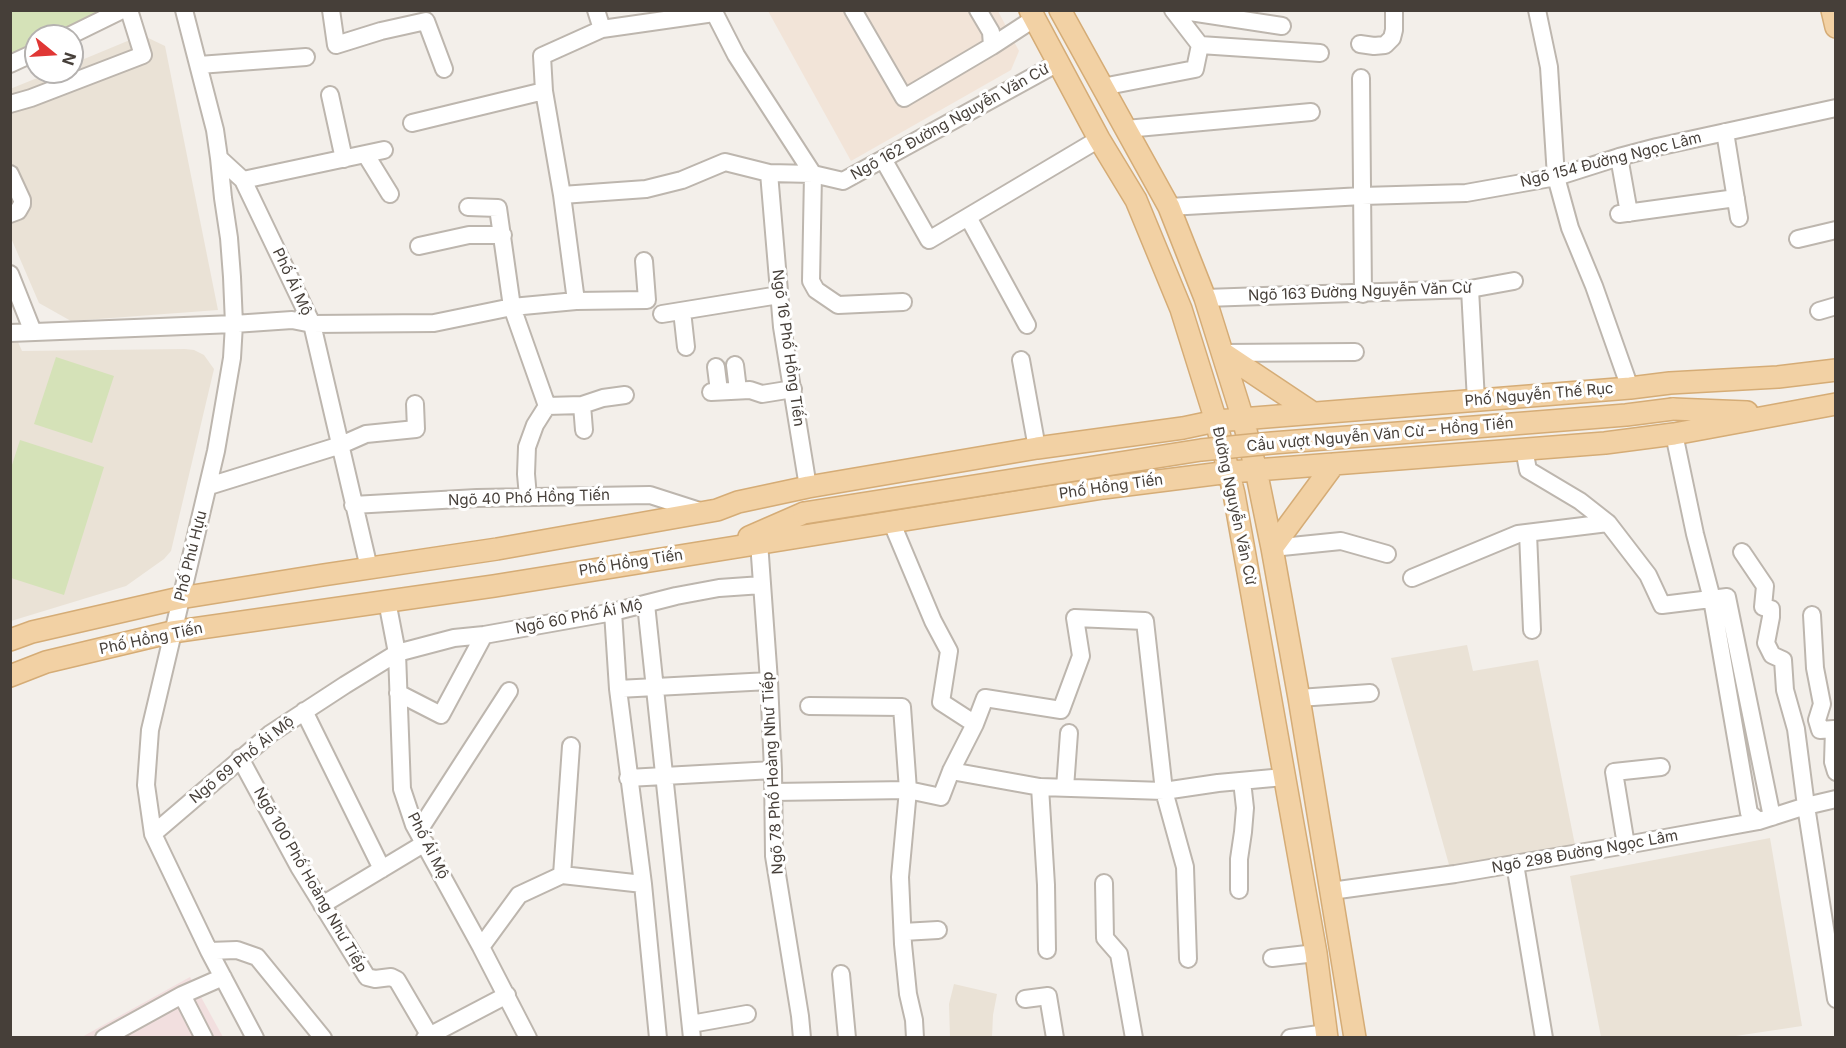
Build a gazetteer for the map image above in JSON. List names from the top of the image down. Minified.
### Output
{"streets":{"main road":["Phố Nguyễn Thế Rục","Cầu vượt Nguyễn Văn Cừ – Hồng Tiến","Phố Hồng Tiến","Đường Nguyễn Văn Cừ"],"street":["Ngõ 162 Đường Nguyễn Văn Cừ","Ngõ 154 Đường Ngọc Lâm","Phố Ái Mộ","Ngõ 163 Đường Nguyễn Văn Cừ","Ngõ 16 Phố Hồng Tiến","Ngõ 40 Phố Hồng Tiến","Phố Phú Hựu","Ngõ 60 Phố Ái Mộ","Ngõ 69 Phố Ái Mộ","Ngõ 78 Phố Hoàng Như Tiếp","Ngõ 298 Đường Ngọc Lâm","Ngõ 100 Phố Hoàng Như Tiếp"]},"crossings":[["Ngõ 162 Đường Nguyễn Văn Cừ","Ngõ 16 Phố Hồng Tiến"],["Ngõ 162 Đường Nguyễn Văn Cừ","Đường Nguyễn Văn Cừ"],["Ngõ 154 Đường Ngọc Lâm","Đường Nguyễn Văn Cừ"],["Phố Ái Mộ","Phố Hồng Tiến"],["Phố Ái Mộ","Ngõ 40 Phố Hồng Tiến"],["Phố Ái Mộ","Phố Phú Hựu"],["Phố Ái Mộ","Ngõ 60 Phố Ái Mộ"],["Phố Ái Mộ","Ngõ 69 Phố Ái Mộ"],["Ngõ 163 Đường Nguyễn Văn Cừ","Đường Nguyễn Văn Cừ"],["Phố Nguyễn Thế Rục","Đường Nguyễn Văn Cừ"],["Phố Hồng Tiến","Đường Nguyễn Văn Cừ"],["Phố Hồng Tiến","Phố Phú Hựu"],["Phố Hồng Tiến","Ngõ 78 Phố Hoàng Như Tiếp"],["Đường Nguyễn Văn Cừ","Ngõ 298 Đường Ngọc Lâm"],["Phố Phú Hựu","Ngõ 69 Phố Ái Mộ"],["Ngõ 60 Phố Ái Mộ","Ngõ 69 Phố Ái Mộ"],["Ngõ 60 Phố Ái Mộ","Ngõ 78 Phố Hoàng Như Tiếp"],["Ngõ 69 Phố Ái Mộ","Ngõ 100 Phố Hoàng Như Tiếp"]],"north":"right"}
